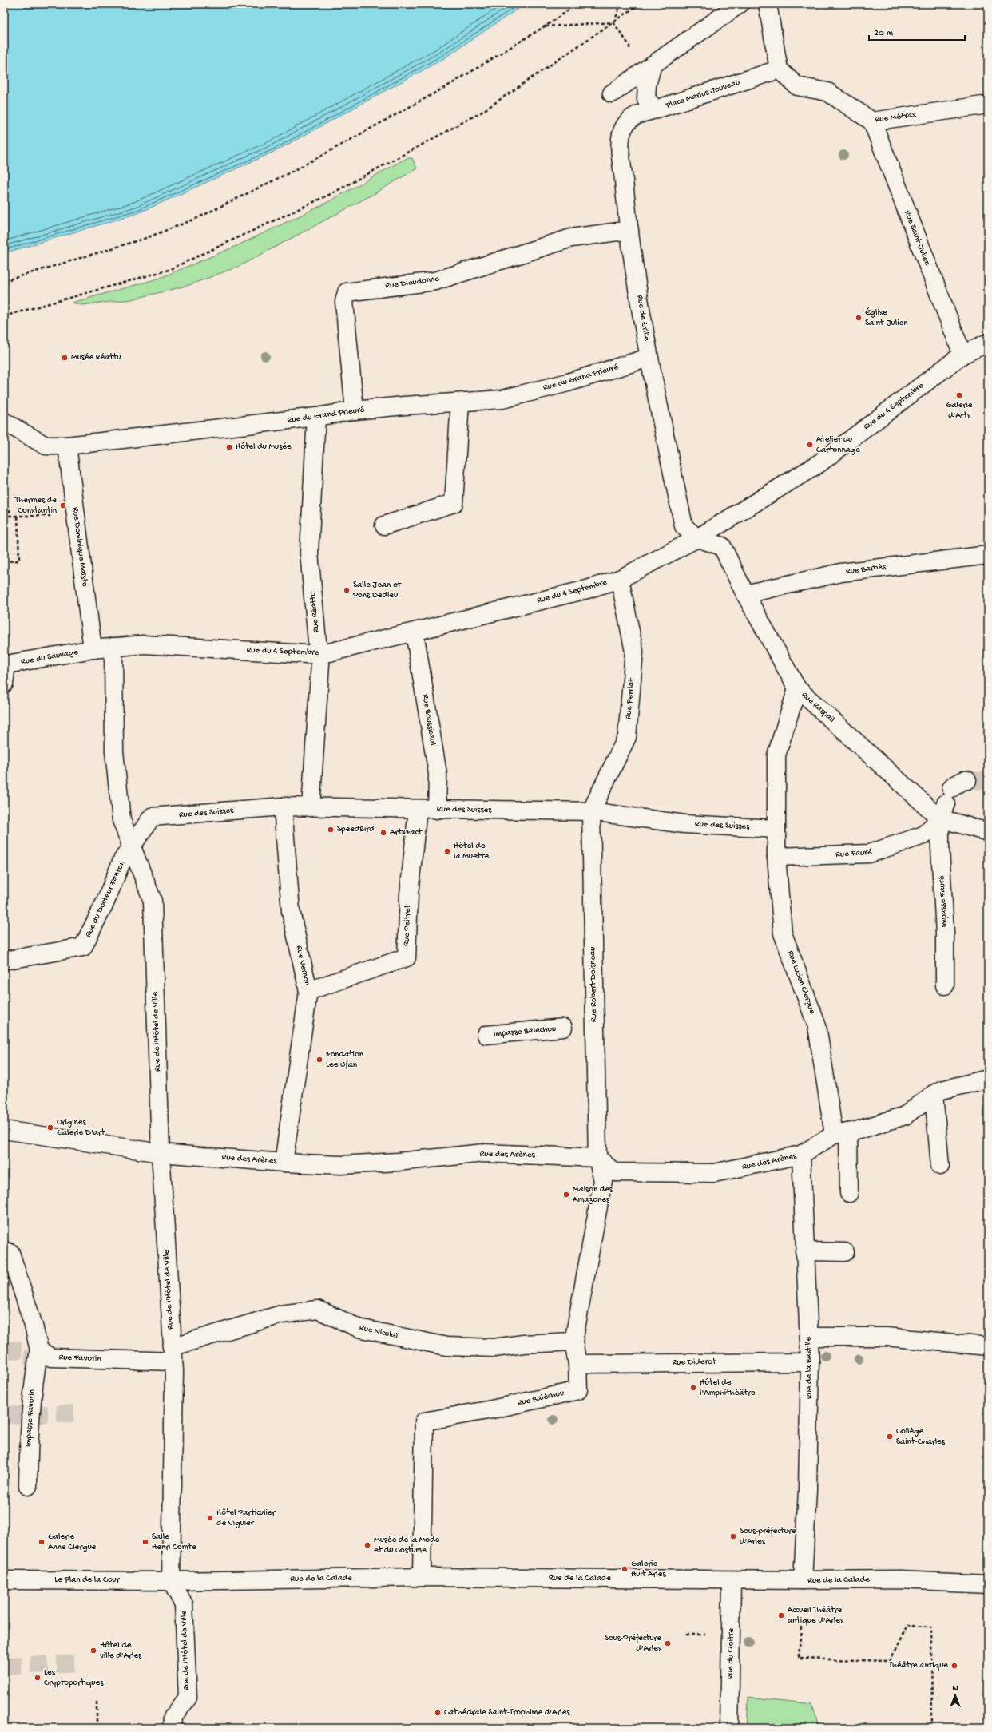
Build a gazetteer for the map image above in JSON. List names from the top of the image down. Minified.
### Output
{"streets":{"street":["Place Marius Jouveau","Rue Métras","Rue Saint-Julien","Rue Dieudonne","Rue de Grille","Rue du Grand Prieuré","Rue du 4 Septembre","Rue Dominique Maïsto","Rue Barbès","Rue Réattu","Rue du Sauvage","Rue Perriat","Rue Raspail","Rue Boussicaut","Rue des Suisses","Rue Fauré","Rue du Docteur Fanton","Impasse Fauré","Rue Peitret","Rue Vernon","Rue Lucien Clergue","Rue Robert Doisneau","Rue de l'Hôtel de Ville","Impasse Balechou","Rue des Arènes","Rue Nicolaï","Rue Favorin","Rue Diderot","Rue de la Bastille","Rue Baléchou","Impasse Favorin","Rue de la Calade","Le Plan de la Cour","Rue du Cloitre"]},"crossings":[["Place Marius Jouveau","Rue Métras"],["Place Marius Jouveau","Rue de Grille"],["Rue Métras","Rue Saint-Julien"],["Rue Saint-Julien","Rue du 4 Septembre"],["Rue Dieudonne","Rue de Grille"],["Rue Dieudonne","Rue du Grand Prieuré"],["Rue de Grille","Rue du Grand Prieuré"],["Rue de Grille","Rue du 4 Septembre"],["Rue de Grille","Rue Raspail"],["Rue du Grand Prieuré","Rue Dominique Maïsto"],["Rue du Grand Prieuré","Rue Réattu"],["Rue du 4 Septembre","Rue Dominique Maïsto"],["Rue du 4 Septembre","Rue Réattu"],["Rue du 4 Septembre","Rue du Sauvage"],["Rue du 4 Septembre","Rue Perriat"],["Rue du 4 Septembre","Rue Raspail"],["Rue du 4 Septembre","Rue Boussicaut"],["Rue Dominique Maïsto","Rue du Sauvage"],["Rue Barbès","Rue Raspail"],["Rue Réattu","Rue des Suisses"],["Rue Perriat","Rue des Suisses"],["Rue Perriat","Rue Robert Doisneau"],["Rue Raspail","Rue Fauré"],["Rue Raspail","Impasse Fauré"],["Rue Raspail","Rue Lucien Clergue"],["Rue Boussicaut","Rue des Suisses"],["Rue des Suisses","Rue du Docteur Fanton"],["Rue des Suisses","Rue Peitret"],["Rue des Suisses","Rue Vernon"],["Rue des Suisses","Rue Lucien Clergue"],["Rue des Suisses","Rue Robert Doisneau"],["Rue Fauré","Impasse Fauré"],["Rue Fauré","Rue Lucien Clergue"],["Rue du Docteur Fanton","Rue de l'Hôtel de Ville"],["Rue Peitret","Rue Vernon"],["Rue Vernon","Rue des Arènes"],["Rue Lucien Clergue","Rue des Arènes"],["Rue Robert Doisneau","Rue des Arènes"],["Rue Robert Doisneau","Rue Baléchou"],["Rue de l'Hôtel de Ville","Rue des Arènes"],["Rue de l'Hôtel de Ville","Rue Nicolaï"],["Rue de l'Hôtel de Ville","Rue Favorin"],["Rue de l'Hôtel de Ville","Rue de la Calade"],["Rue de l'Hôtel de Ville","Le Plan de la Cour"],["Rue des Arènes","Rue de la Bastille"],["Rue des Arènes","Rue Baléchou"],["Rue Nicolaï","Rue Favorin"],["Rue Nicolaï","Rue Baléchou"],["Rue Favorin","Impasse Favorin"],["Rue Diderot","Rue de la Bastille"],["Rue Diderot","Rue Baléchou"],["Rue de la Bastille","Rue de la Calade"],["Rue Baléchou","Rue de la Calade"],["Rue de la Calade","Le Plan de la Cour"],["Rue de la Calade","Rue du Cloitre"]],"places":["Église Saint-Julien","Musée Réattu","Galerie d'Arts","Atelier du Cartonnage","Hôtel du Musée","Thermes de Constantin","Salle Jean et Pons Dedieu","SpeedBird","Art&Fact","Hôtel de la Muette","Fondation Lee Ufan","Origines Galerie D'art","Maison des Amazones","Hôtel de l'Amphithéâtre","Collège Saint-Charles","Hôtel Particulier de Viguier","Sous-préfecture d'Arles","Galerie Anne Clergue","Salle Henri Comte","Musée de la Mode et du Costume","Galerie Huit Arles","Accueil Théâtre antique d'Arles","Sous-Préfecture d'Arles","Hôtel de ville d'Arles","Théâtre antique","Les Cryptoportiques","Cathédrale Saint-Trophime d'Arles"],"scale_bar":"20 m","north":"top"}
